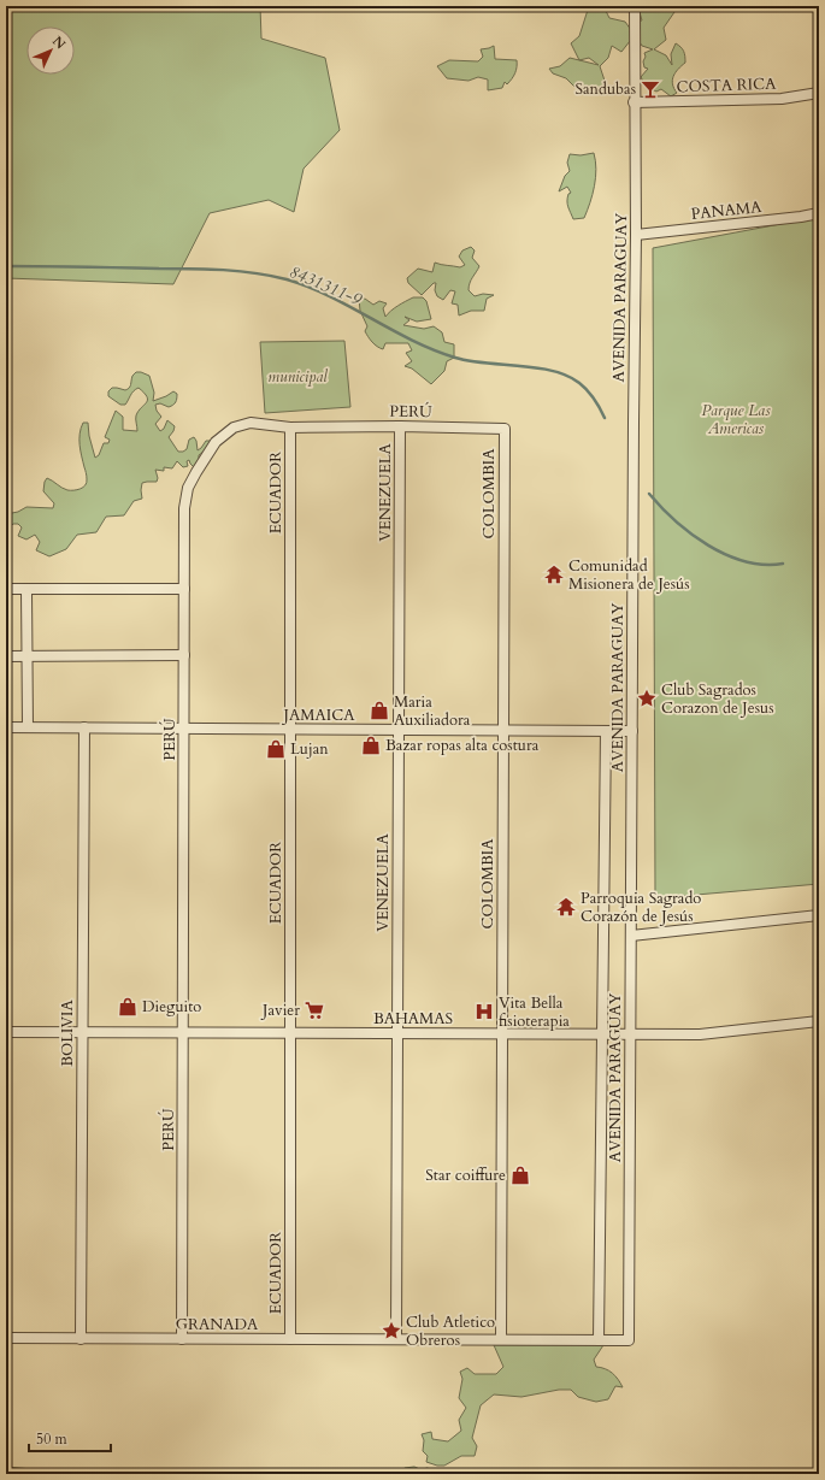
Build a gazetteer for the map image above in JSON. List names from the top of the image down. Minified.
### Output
{"streets":{"street":["COSTA RICA","PANAMA","AVENIDA PARAGUAY","PERÚ","ECUADOR","VENEZUELA","COLOMBIA","JAMAICA","BAHAMAS","BOLIVIA","GRANADA"]},"crossings":[["COSTA RICA","AVENIDA PARAGUAY"],["PANAMA","AVENIDA PARAGUAY"],["AVENIDA PARAGUAY","JAMAICA"],["AVENIDA PARAGUAY","BAHAMAS"],["AVENIDA PARAGUAY","GRANADA"],["PERÚ","ECUADOR"],["PERÚ","VENEZUELA"],["PERÚ","COLOMBIA"],["PERÚ","JAMAICA"],["PERÚ","BAHAMAS"],["PERÚ","GRANADA"],["ECUADOR","JAMAICA"],["ECUADOR","BAHAMAS"],["ECUADOR","GRANADA"],["VENEZUELA","JAMAICA"],["VENEZUELA","BAHAMAS"],["VENEZUELA","GRANADA"],["COLOMBIA","JAMAICA"],["COLOMBIA","BAHAMAS"],["COLOMBIA","GRANADA"],["JAMAICA","BOLIVIA"],["BAHAMAS","BOLIVIA"],["BOLIVIA","GRANADA"]],"water":["8431311-9"],"parks":["municipal","Parque Las Americas"],"places":{"bar":["Sandubas"],"temple":["Comunidad Misionera de Jesús","Parroquia Sagrado Corazón de Jesús"],"place":["Club Sagrados Corazon de Jesus","Club Atletico Obreros"],"shop":["Maria Auxiliadora","Bazar ropas alta costura","Lujan","Dieguito","Star coiffure"],"supermarket":["Javier"],"hospital":["Vita Bella fisioterapia"]},"scale_bar":"50 m","north":"top right"}
